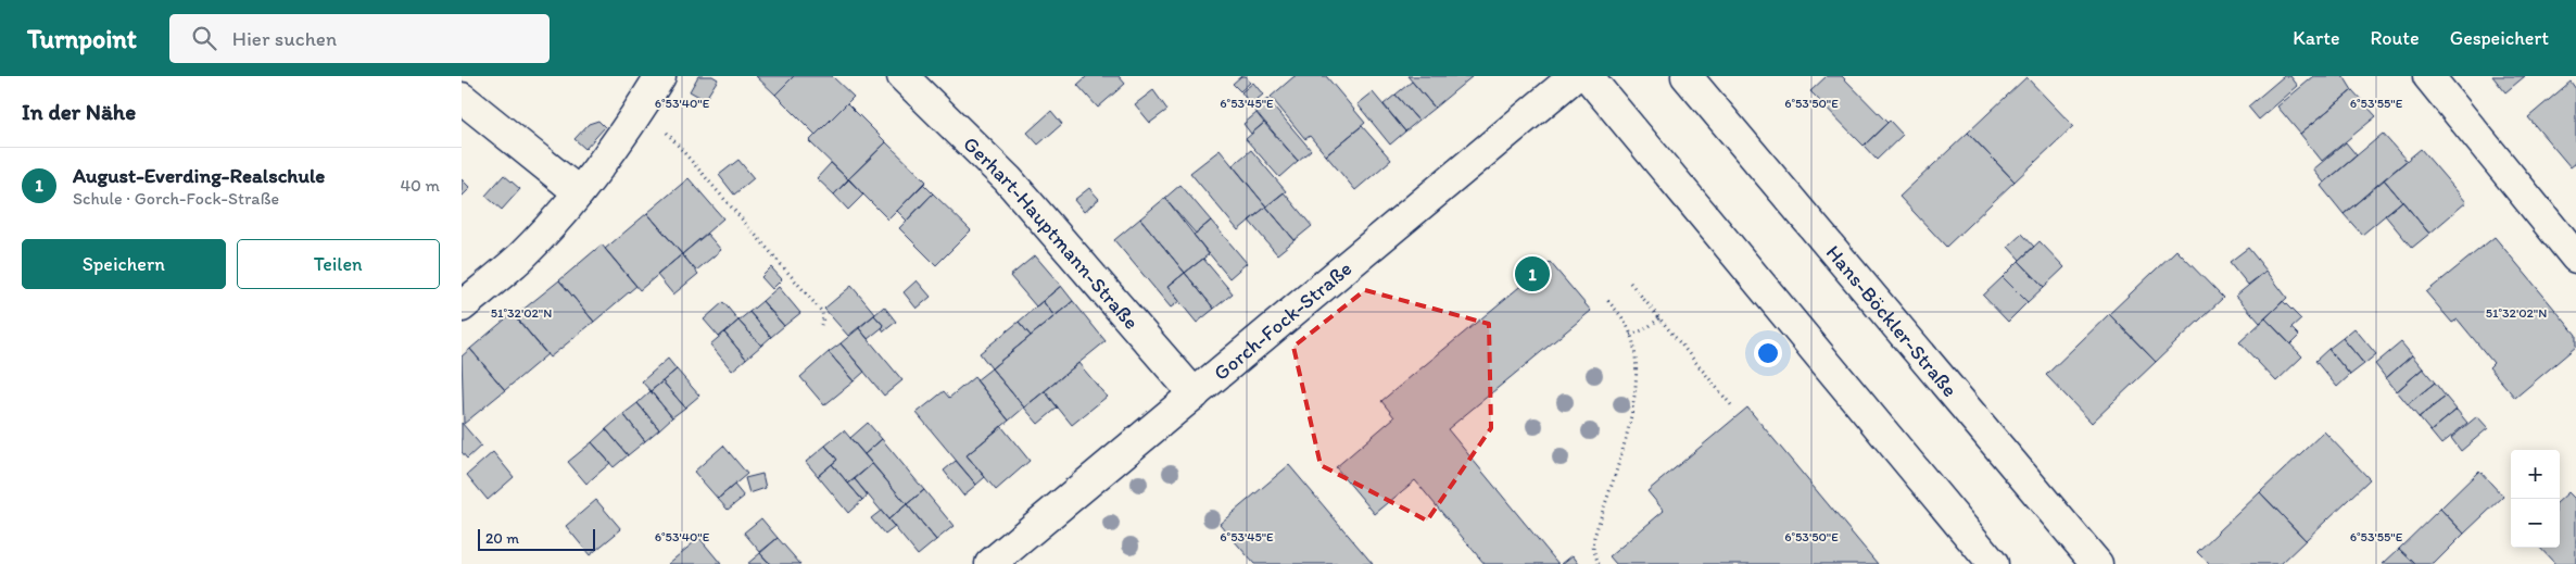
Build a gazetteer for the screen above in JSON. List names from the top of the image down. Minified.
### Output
{"streets":{"street":["Gerhart-Hauptmann-Straße","Hans-Böckler-Straße","Gorch-Fock-Straße"]},"crossings":[["Gerhart-Hauptmann-Straße","Gorch-Fock-Straße"]],"scale_bar":"20 m","page":{"header":"Turnpoint","search":"Hier suchen","nav":["Karte","Route","Gespeichert"],"heading":"In der Nähe","list":[{"mark":"1","name":"August-Everding-Realschule","note":"Schule · Gorch-Fock-Straße","value":"40 m"}],"buttons":["Speichern","Teilen"],"pins":"1","map_buttons":["+","−"],"scale":"20 m"},"coordinates":["6°53'40\"E","6°53'45\"E","6°53'50\"E","6°53'55\"E","51°32'02\"N"]}
